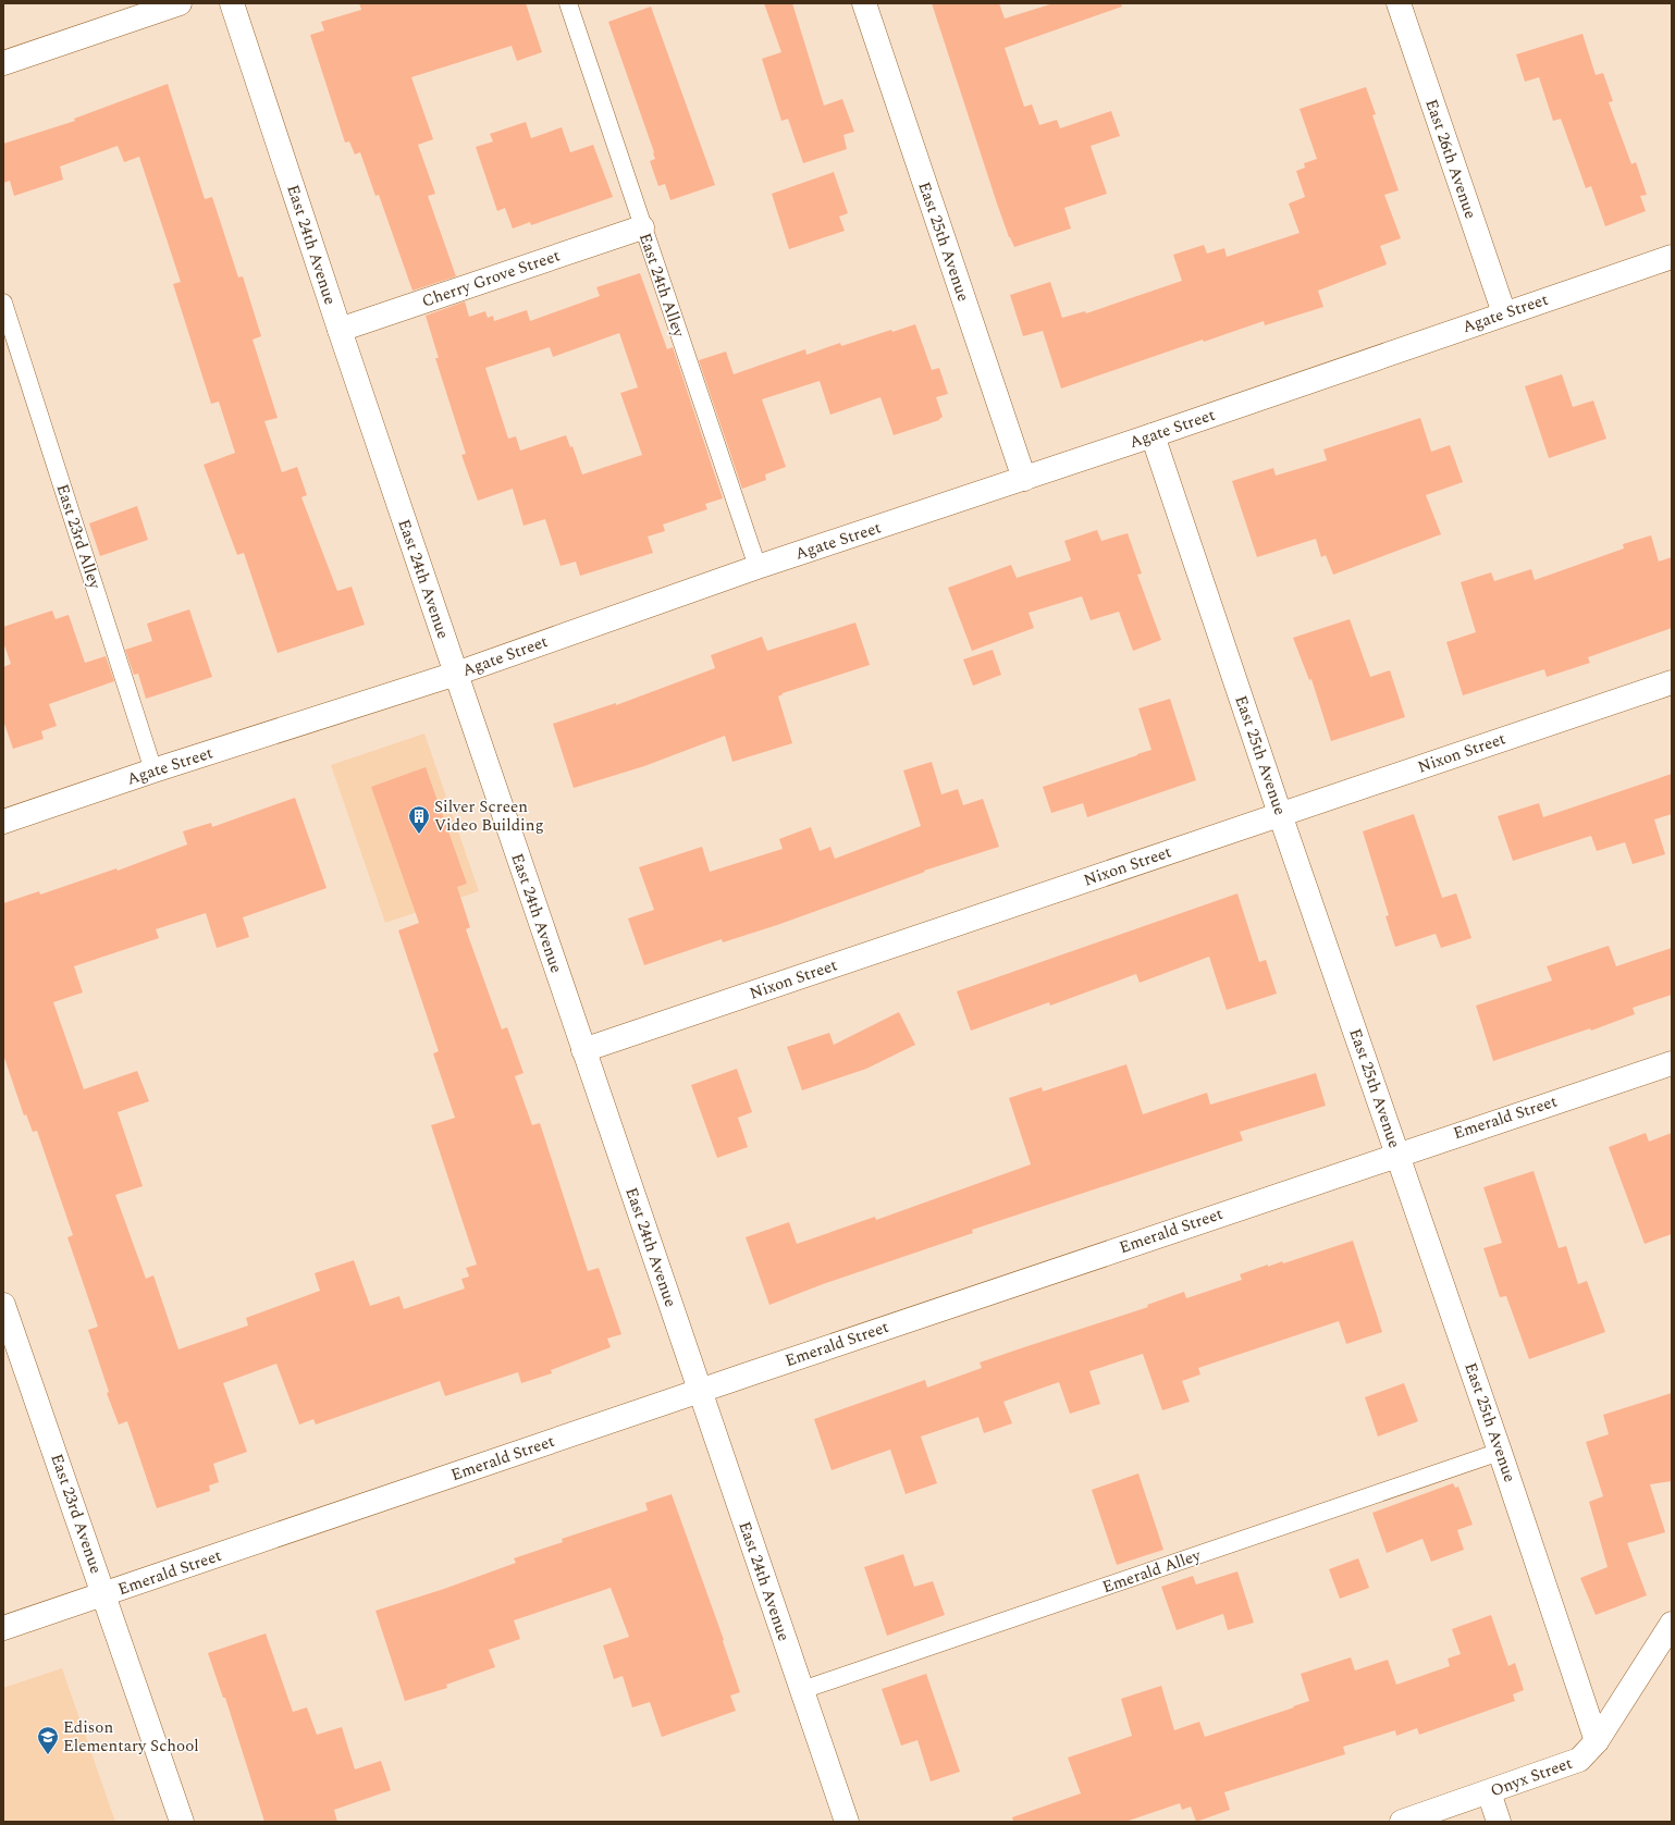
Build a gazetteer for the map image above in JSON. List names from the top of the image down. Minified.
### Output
{"streets":{"street":["East 26th Avenue","East 25th Avenue","East 24th Avenue","Cherry Grove Street","Agate Street","Nixon Street","Emerald Street","East 23rd Avenue","Onyx Street"],"lane":["East 24th Alley","East 23rd Alley","Emerald Alley"]},"crossings":[["East 26th Avenue","Agate Street"],["East 25th Avenue","Agate Street"],["East 25th Avenue","Nixon Street"],["East 25th Avenue","Emerald Street"],["East 25th Avenue","Emerald Alley"],["East 25th Avenue","Onyx Street"],["East 24th Avenue","Cherry Grove Street"],["East 24th Avenue","Agate Street"],["East 24th Avenue","Nixon Street"],["East 24th Avenue","Emerald Street"],["East 24th Avenue","Emerald Alley"],["Cherry Grove Street","East 24th Alley"],["East 24th Alley","Agate Street"],["Agate Street","East 23rd Alley"],["Emerald Street","East 23rd Avenue"]],"places":{"building":["Silver Screen Video Building"],"school or university":["Edison Elementary School"]}}
